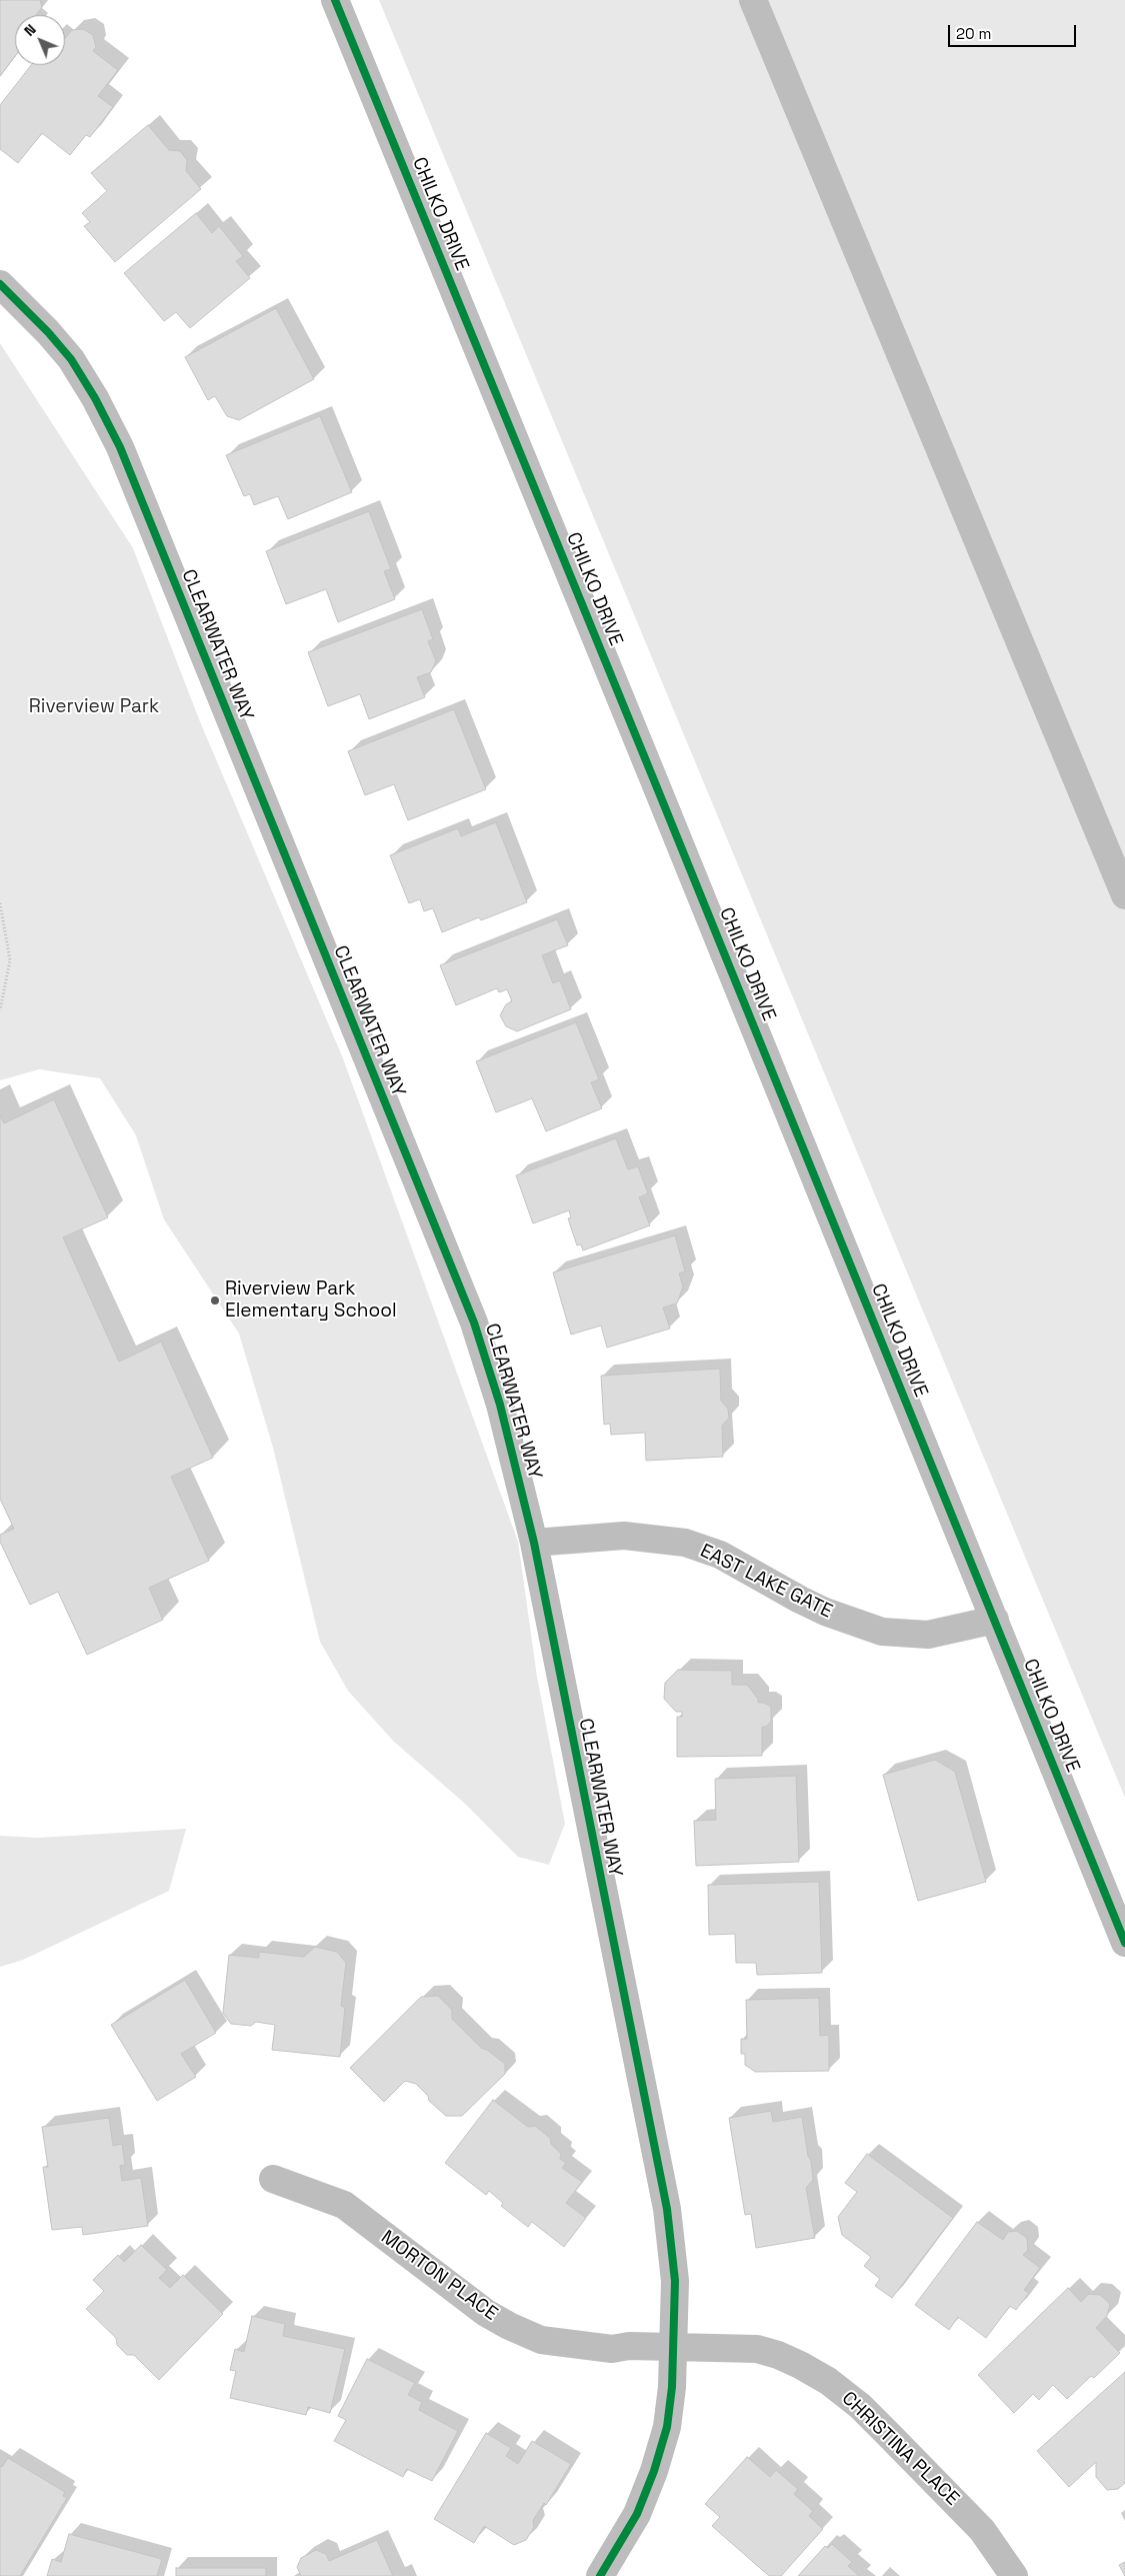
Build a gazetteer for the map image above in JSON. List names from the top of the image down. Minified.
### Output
{"streets":{"street":["CHILKO DRIVE","CLEARWATER WAY","EAST LAKE GATE","MORTON PLACE","CHRISTINA PLACE"]},"crossings":[["CHILKO DRIVE","EAST LAKE GATE"],["CLEARWATER WAY","EAST LAKE GATE"],["CLEARWATER WAY","MORTON PLACE"],["CLEARWATER WAY","CHRISTINA PLACE"],["MORTON PLACE","CHRISTINA PLACE"]],"parks":["Riverview Park"],"places":["Riverview Park Elementary School"],"scale_bar":"20 m","north":"top left"}
